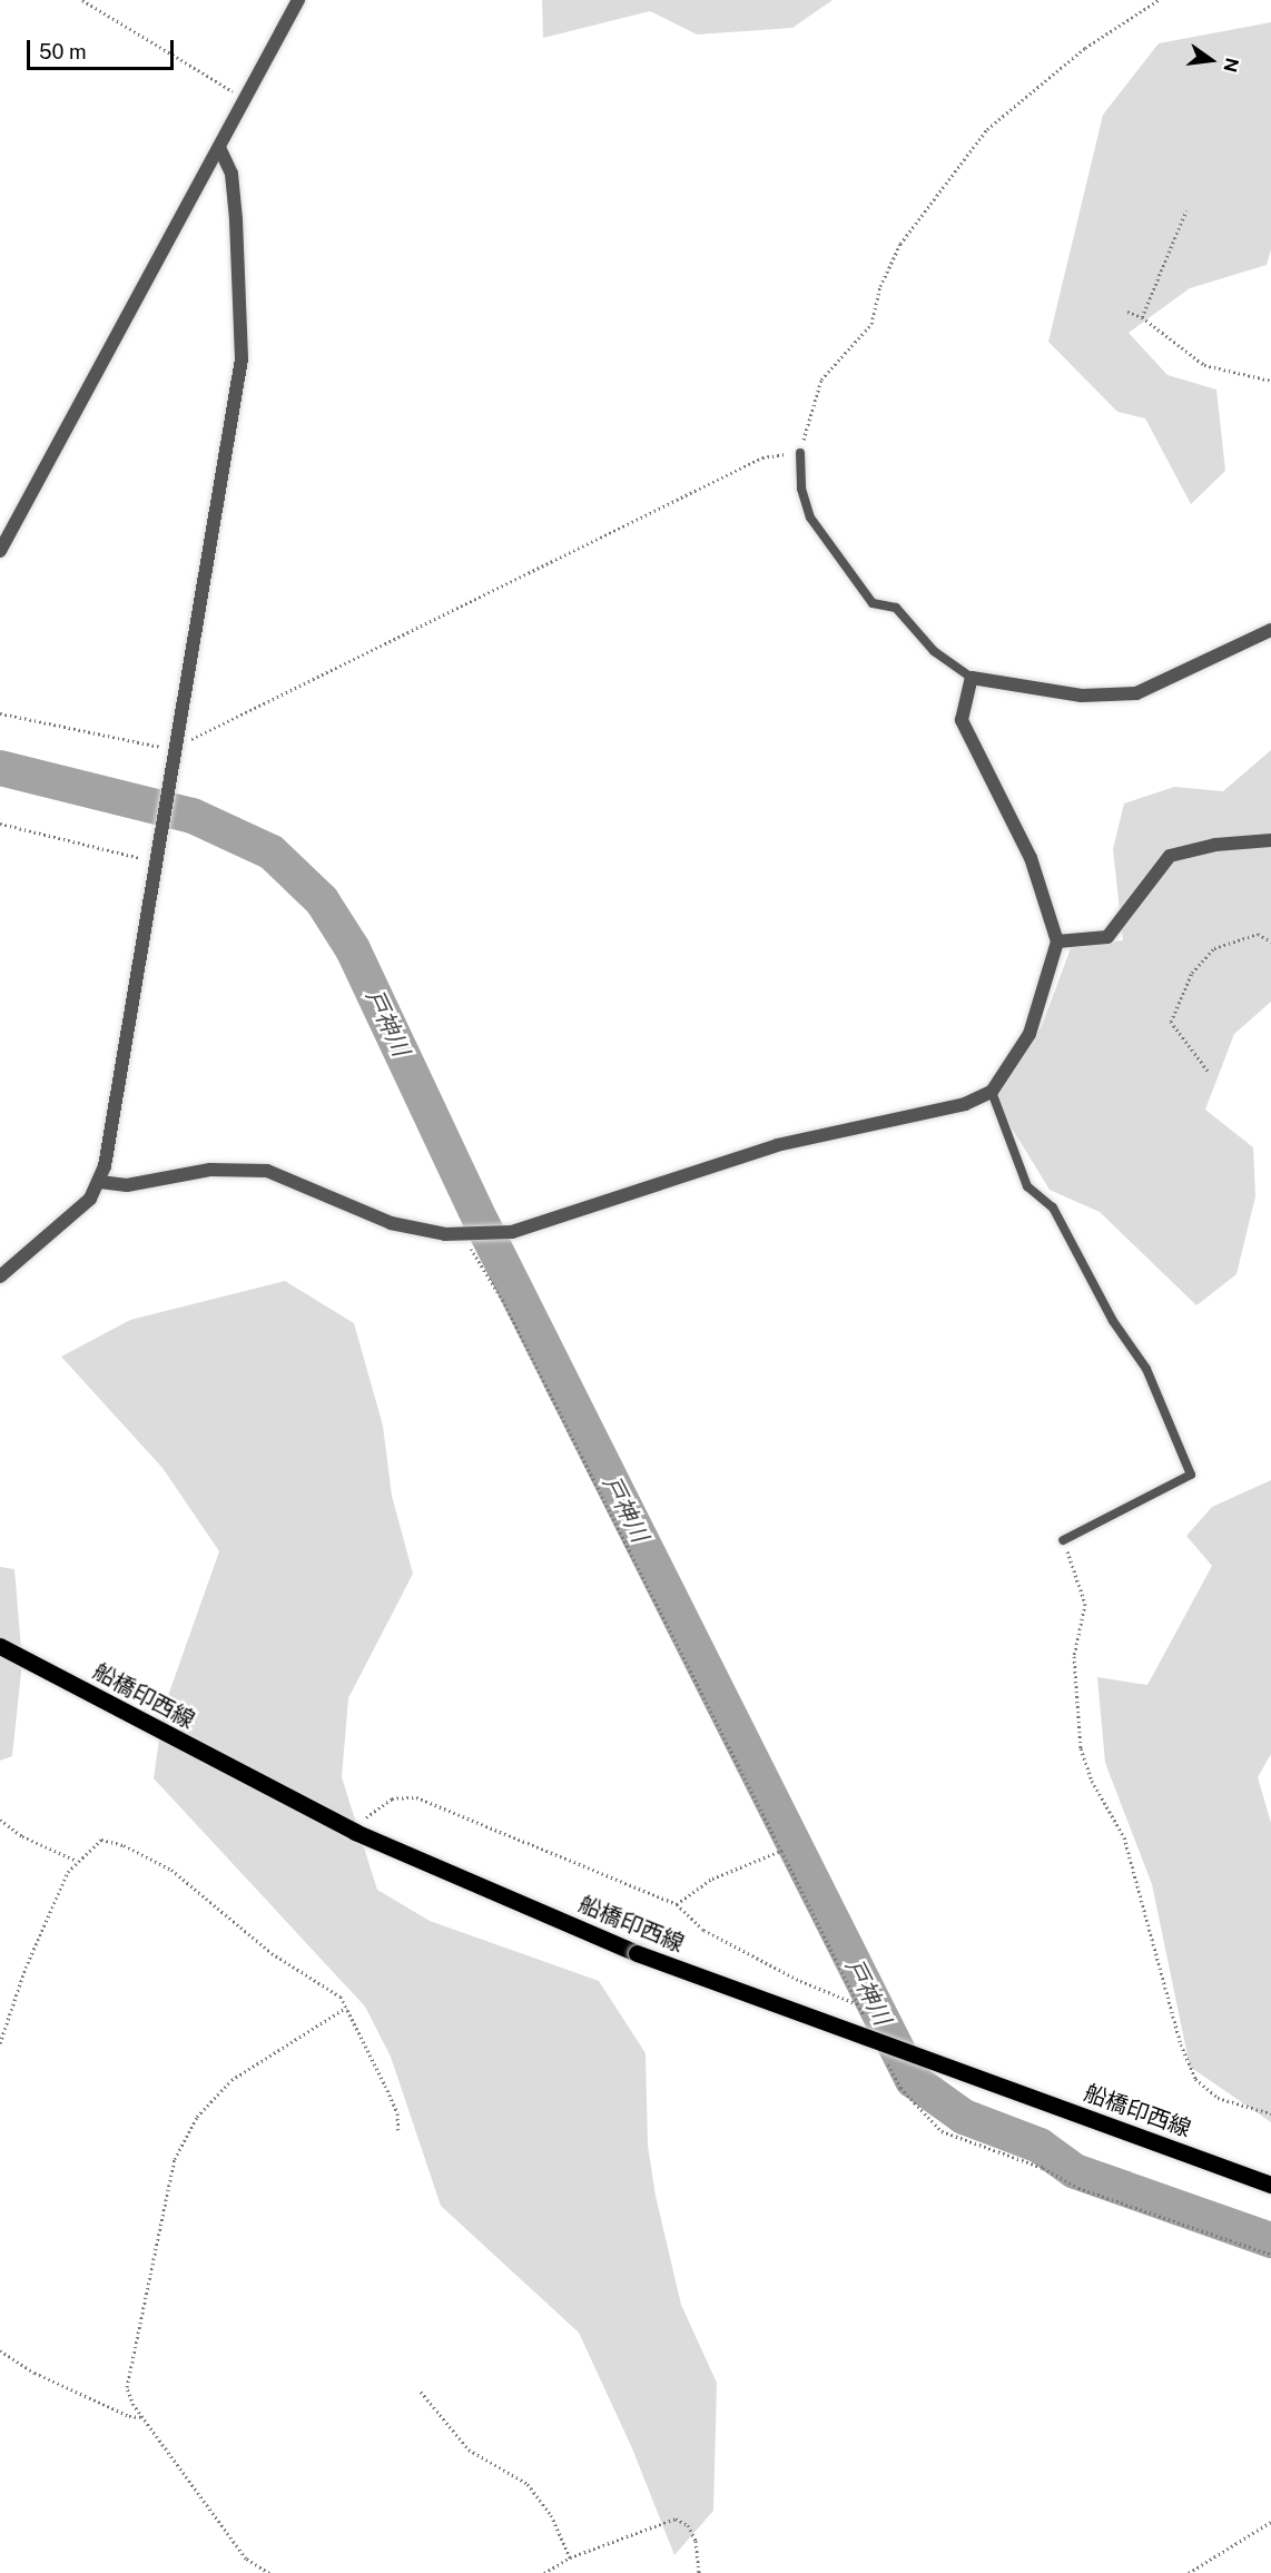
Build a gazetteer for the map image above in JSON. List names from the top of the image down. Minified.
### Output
{"streets":{"main road":["船橋印西線"]},"water":["戸神川"],"scale_bar":"50 m","north":"right"}
